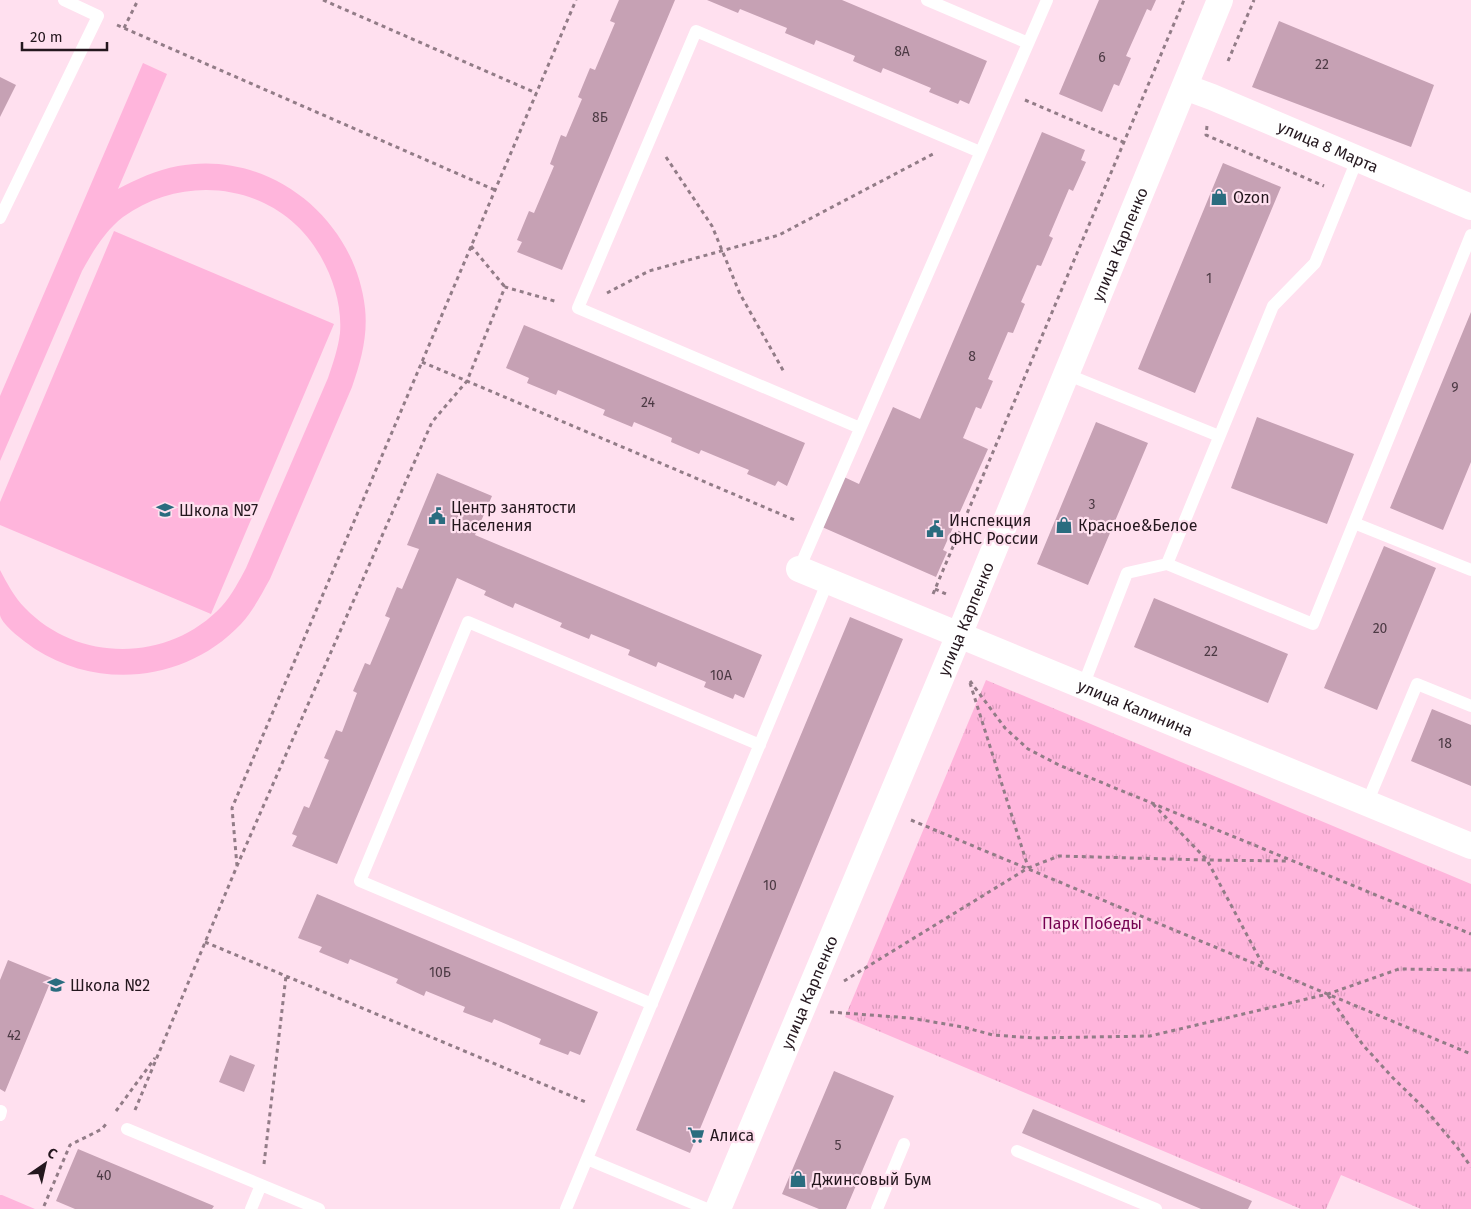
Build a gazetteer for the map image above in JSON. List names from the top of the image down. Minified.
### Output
{"streets":{"street":["улица 8 Марта","улица Карпенко","улица Калинина"]},"crossings":[["улица 8 Марта","улица Карпенко"],["улица Карпенко","улица Калинина"]],"parks":["Парк Победы"],"places":{"shop":["Ozon","Красное&Белое","Джинсовый Бум"],"school or university":["Школа №7","Школа №2"],"public building":["Центр занятости Населения","Инспекция ФНС России"],"supermarket":["Алиса"]},"house_numbers":["8А","6","22","8Б","1","8","9","24","3","20","22","10А","18","10","10Б","42","5","40"],"scale_bar":"20 m","north":"top right"}
